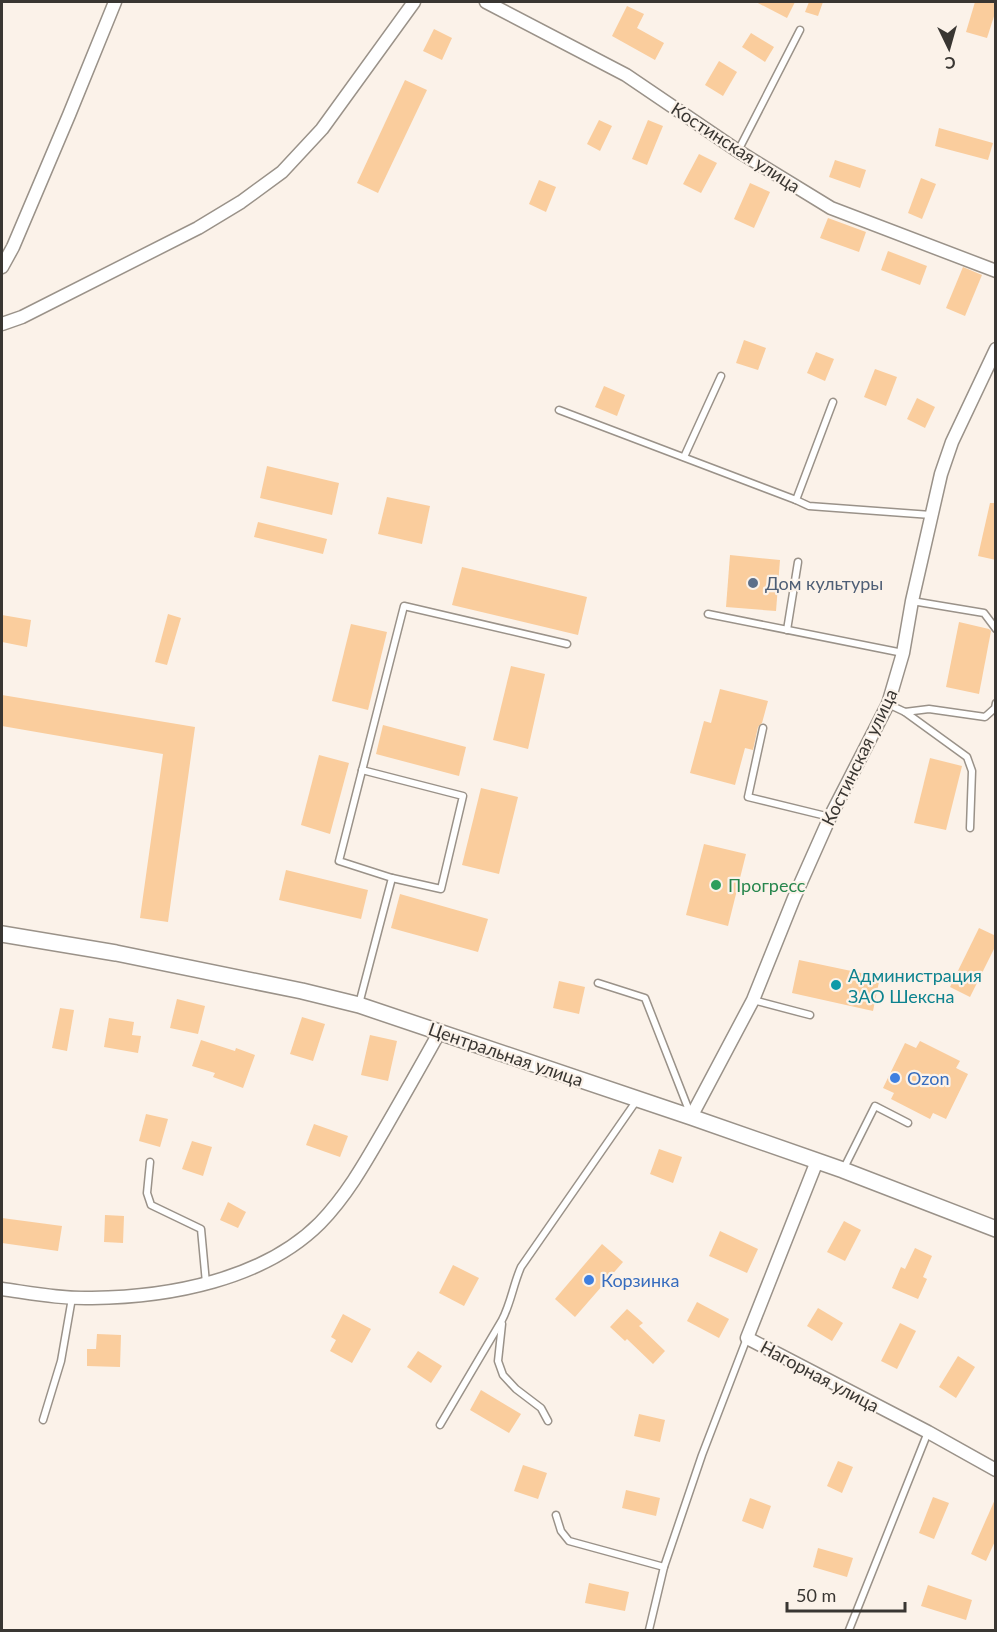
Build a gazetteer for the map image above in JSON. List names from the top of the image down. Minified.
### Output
{"streets":{"street":["Костинская улица","Центральная улица","Нагорная улица"]},"crossings":[["Костинская улица","Центральная улица"],["Центральная улица","Нагорная улица"]],"places":["Дом культуры","Прогресс","Администрация ЗАО Шексна","Ozon","Корзинка"],"scale_bar":"50 m","north":"bottom"}
